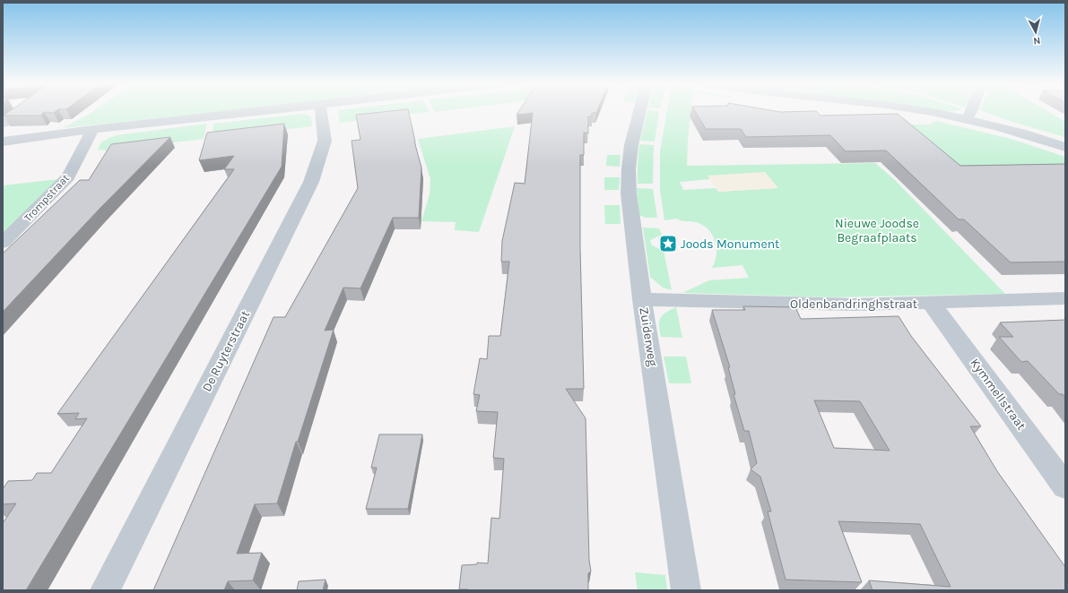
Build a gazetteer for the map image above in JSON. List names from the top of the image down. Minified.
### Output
{"streets":{"street":["Trompstraat","Oldenbandringhstraat","Zuiderweg","De Ruyterstraat","Kymmellstraat"]},"crossings":[["Oldenbandringhstraat","Zuiderweg"],["Oldenbandringhstraat","Kymmellstraat"]],"parks":["Nieuwe Joodse Begraafplaats"],"places":{"place":["Joods Monument"]},"north":"bottom"}
